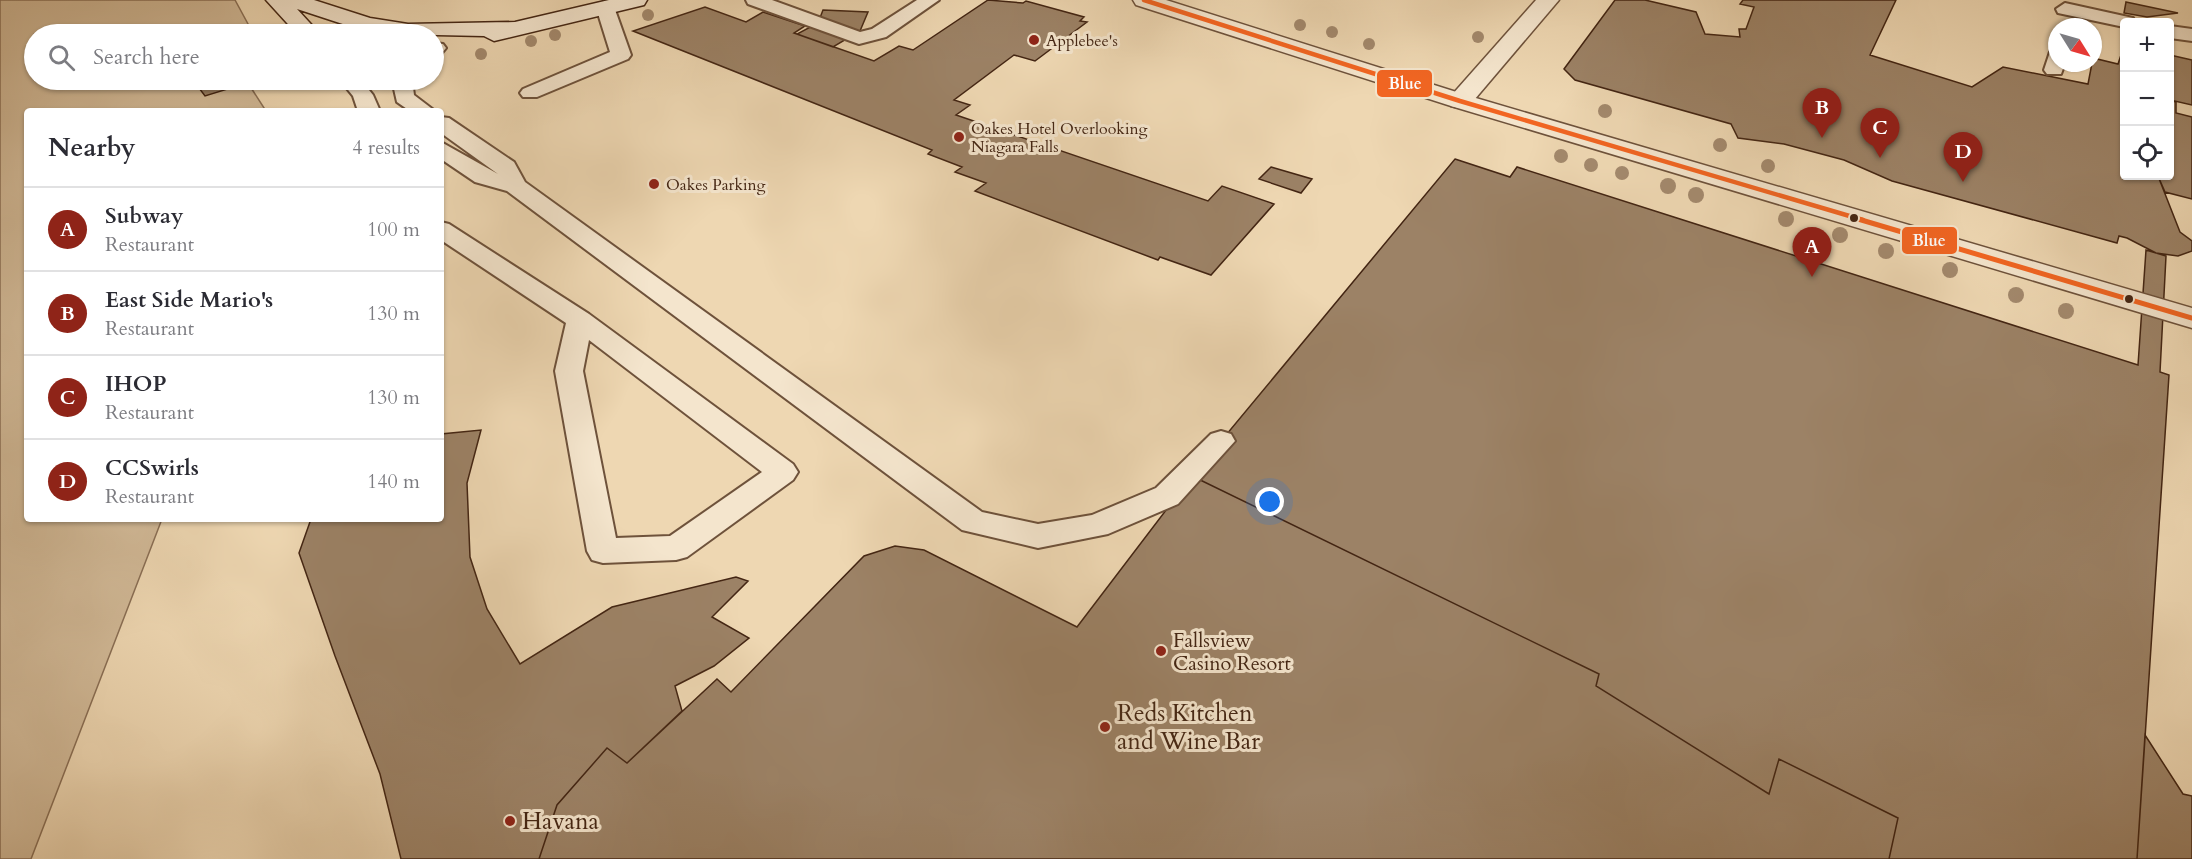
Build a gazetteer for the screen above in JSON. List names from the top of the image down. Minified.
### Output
{"places":["Applebee's","Oakes Hotel Overlooking Niagara Falls","Oakes Parking","Fallsview Casino Resort","Reds Kitchen and Wine Bar","Havana"],"lines":["transit line Blue"],"north":"bottom right","page":{"map_buttons":["+","−"],"search":"Search here","pins":["B","C","D","A"],"heading":["Nearby","4 results"],"list":[{"mark":"A","name":"Subway","note":"Restaurant","value":"100 m"},{"mark":"B","name":"East Side Mario's","note":"Restaurant","value":"130 m"},{"mark":"C","name":"IHOP","note":"Restaurant","value":"130 m"},{"mark":"D","name":"CCSwirls","note":"Restaurant","value":"140 m"}]}}
